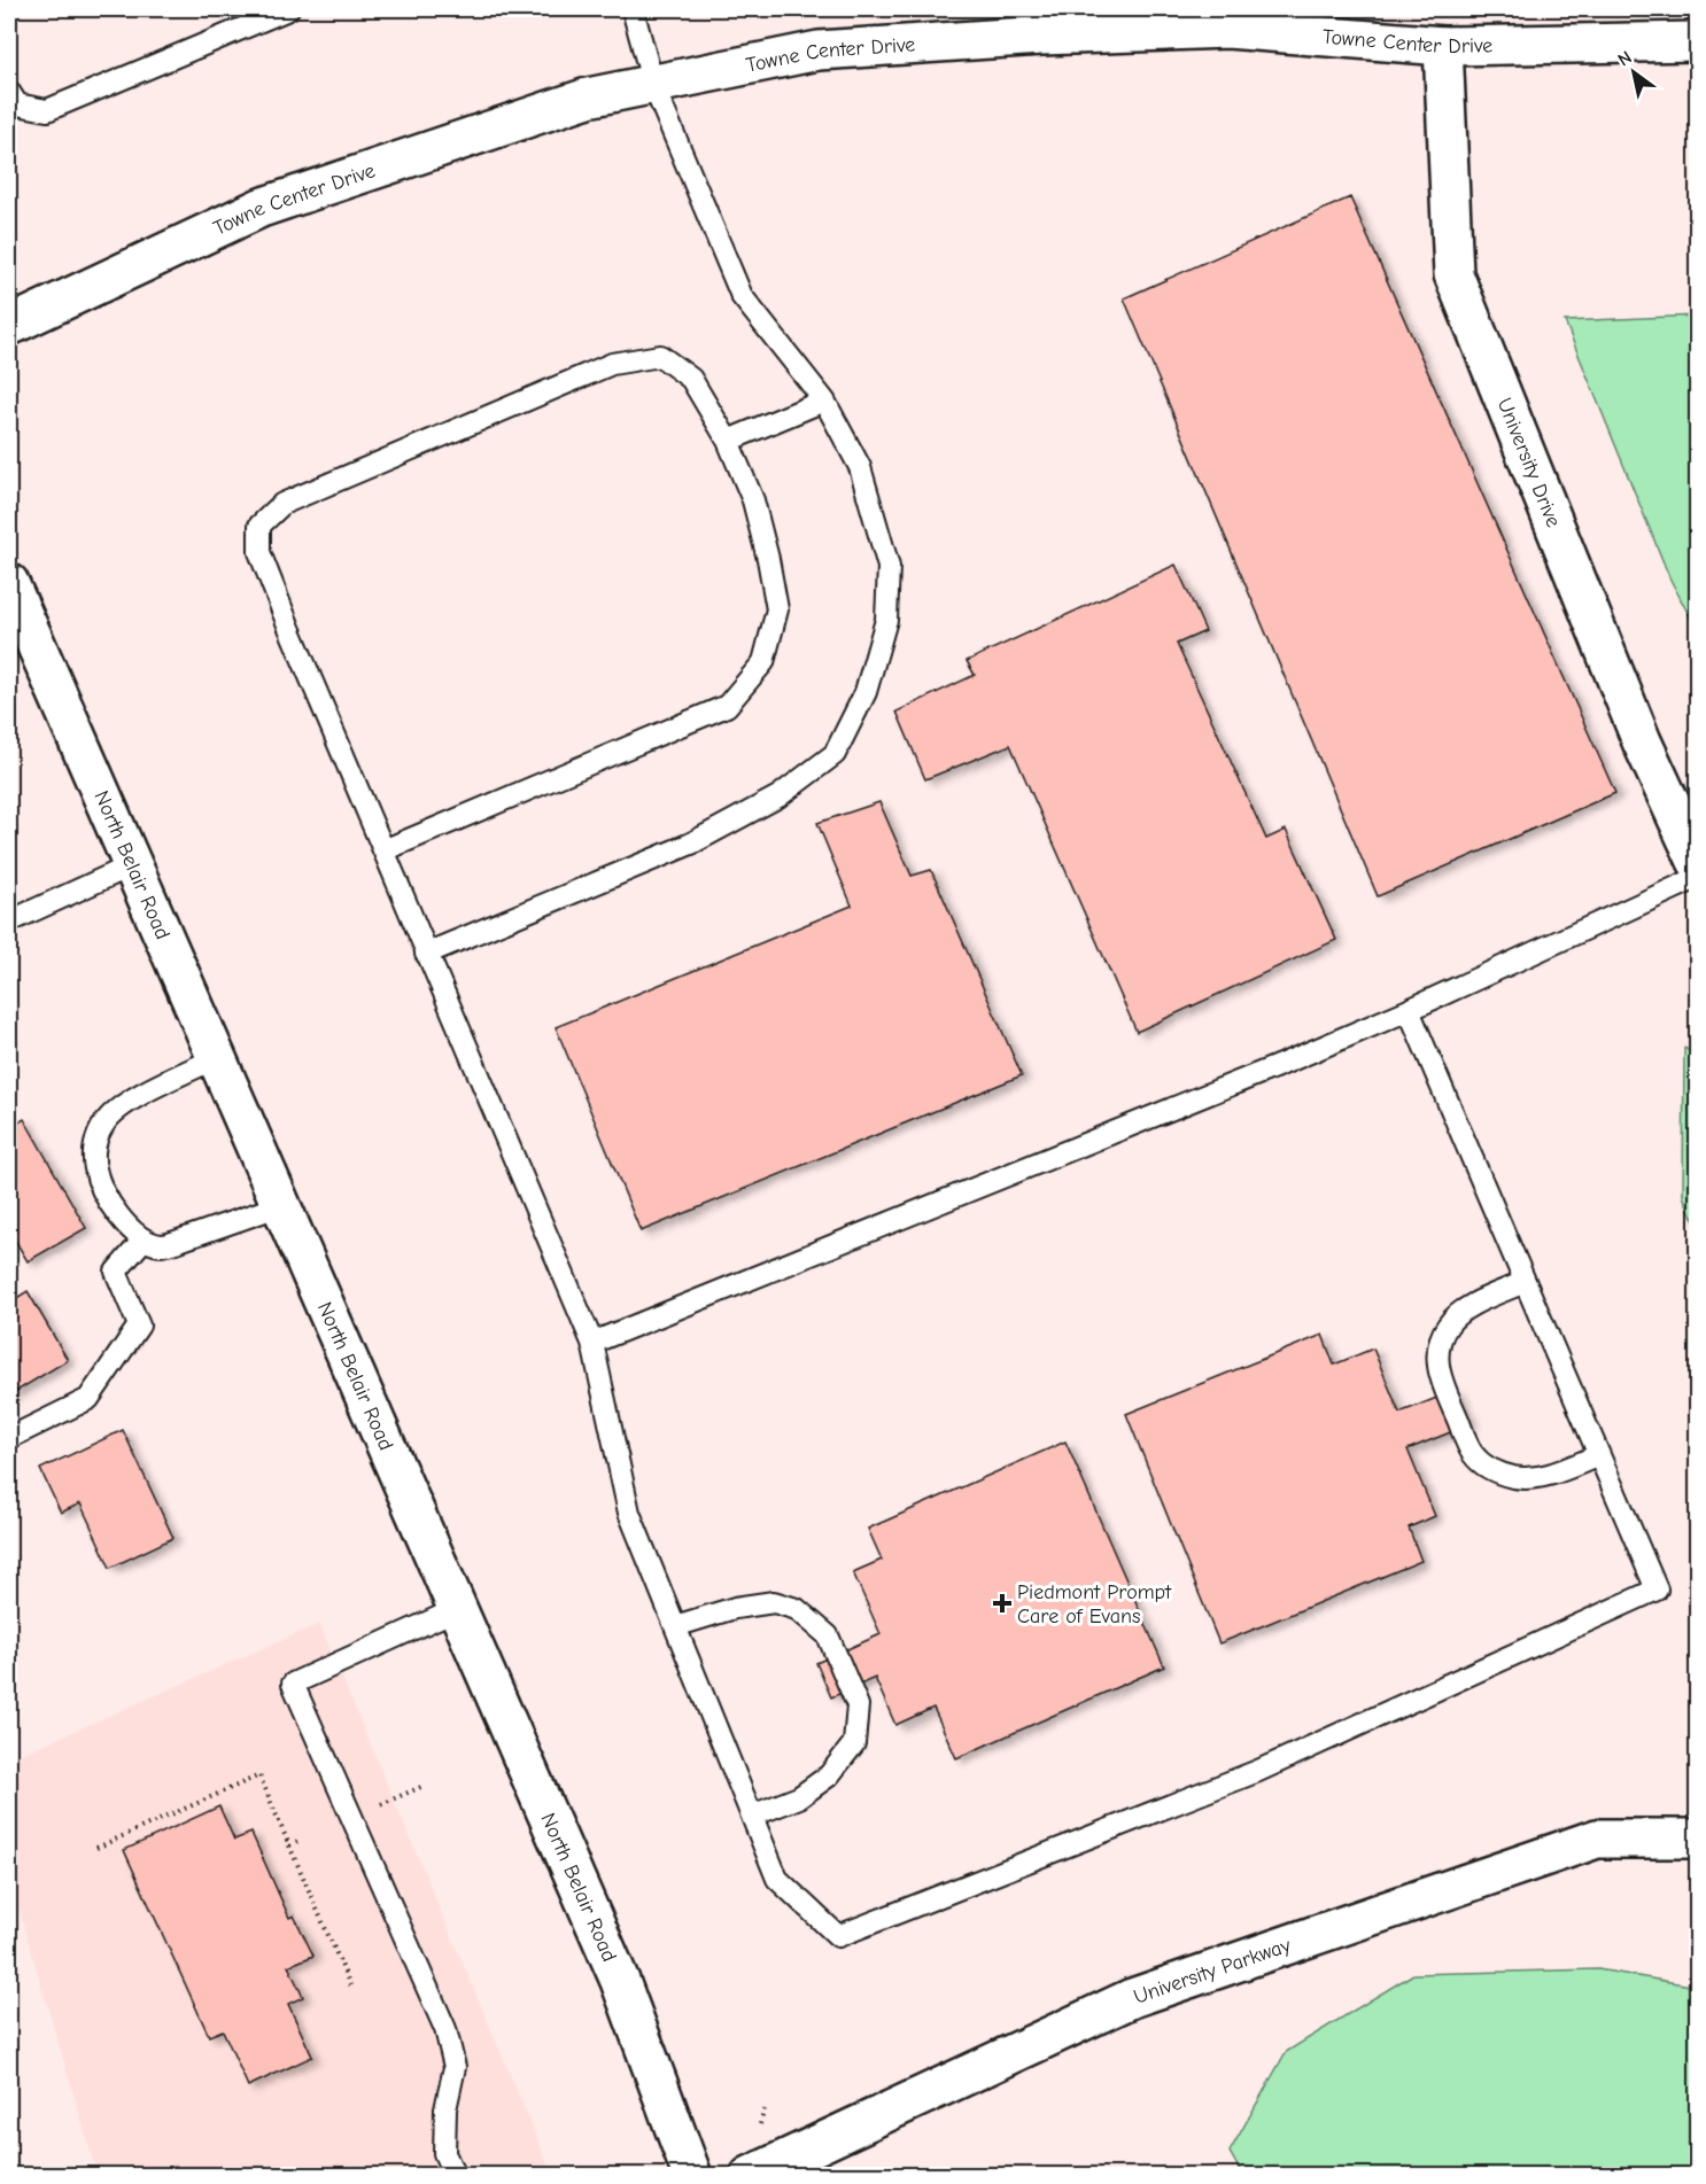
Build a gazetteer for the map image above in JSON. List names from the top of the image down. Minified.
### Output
{"streets":{"main road":["Towne Center Drive","University Drive","North Belair Road","University Parkway"]},"crossings":[["Towne Center Drive","University Drive"]],"places":{"health":["Piedmont Prompt Care of Evans"]},"north":"top left"}
